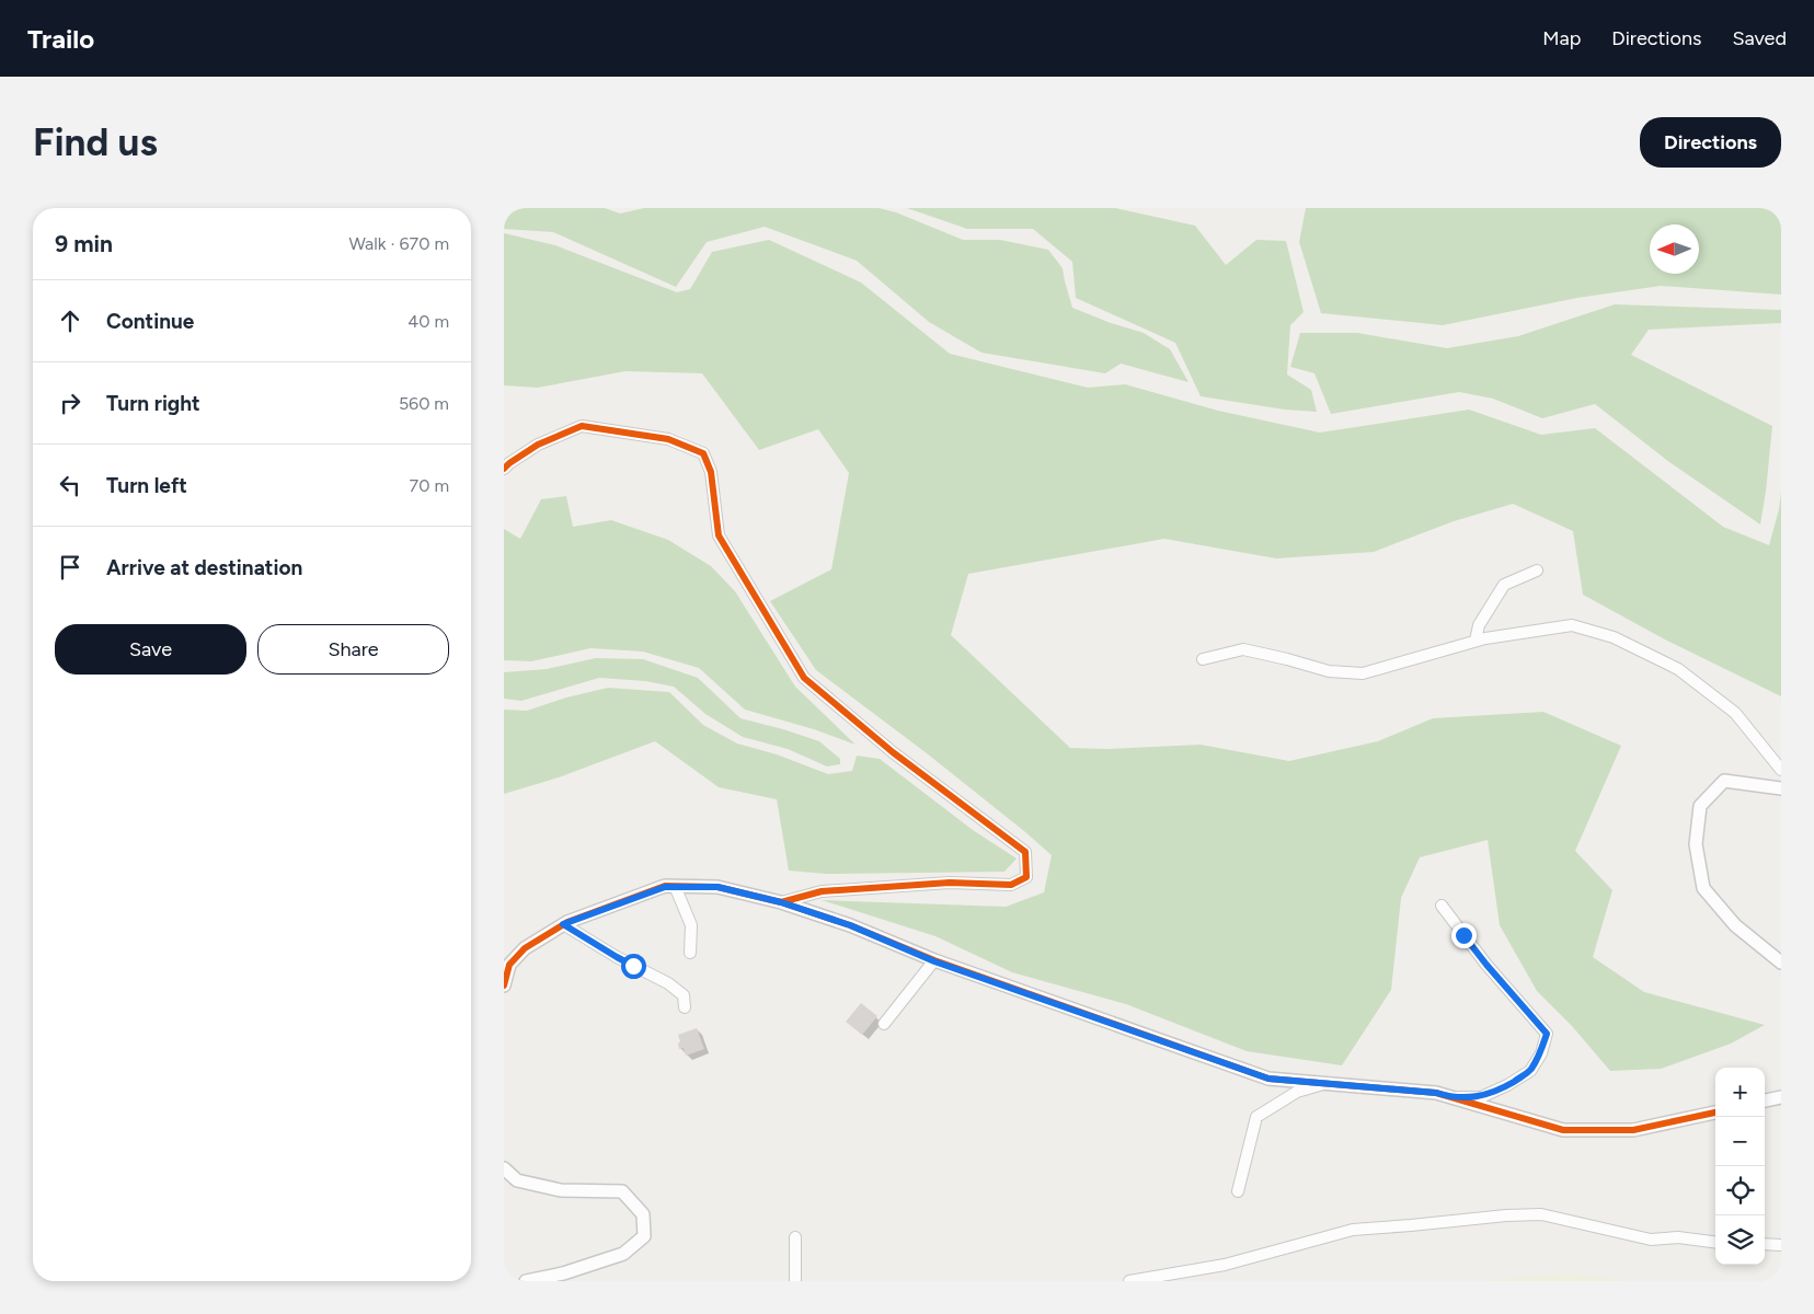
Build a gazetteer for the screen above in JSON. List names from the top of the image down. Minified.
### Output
{"north":"left","page":{"header":"Trailo","nav":["Map","Directions","Saved"],"buttons":["Directions",["Save","Share"]],"title":"Find us","heading":["9 min","Walk · 670 m"],"list":[["Continue","40 m"],["Turn right","560 m"],["Turn left","70 m"],"Arrive at destination"],"map_buttons":["+","−"]}}
